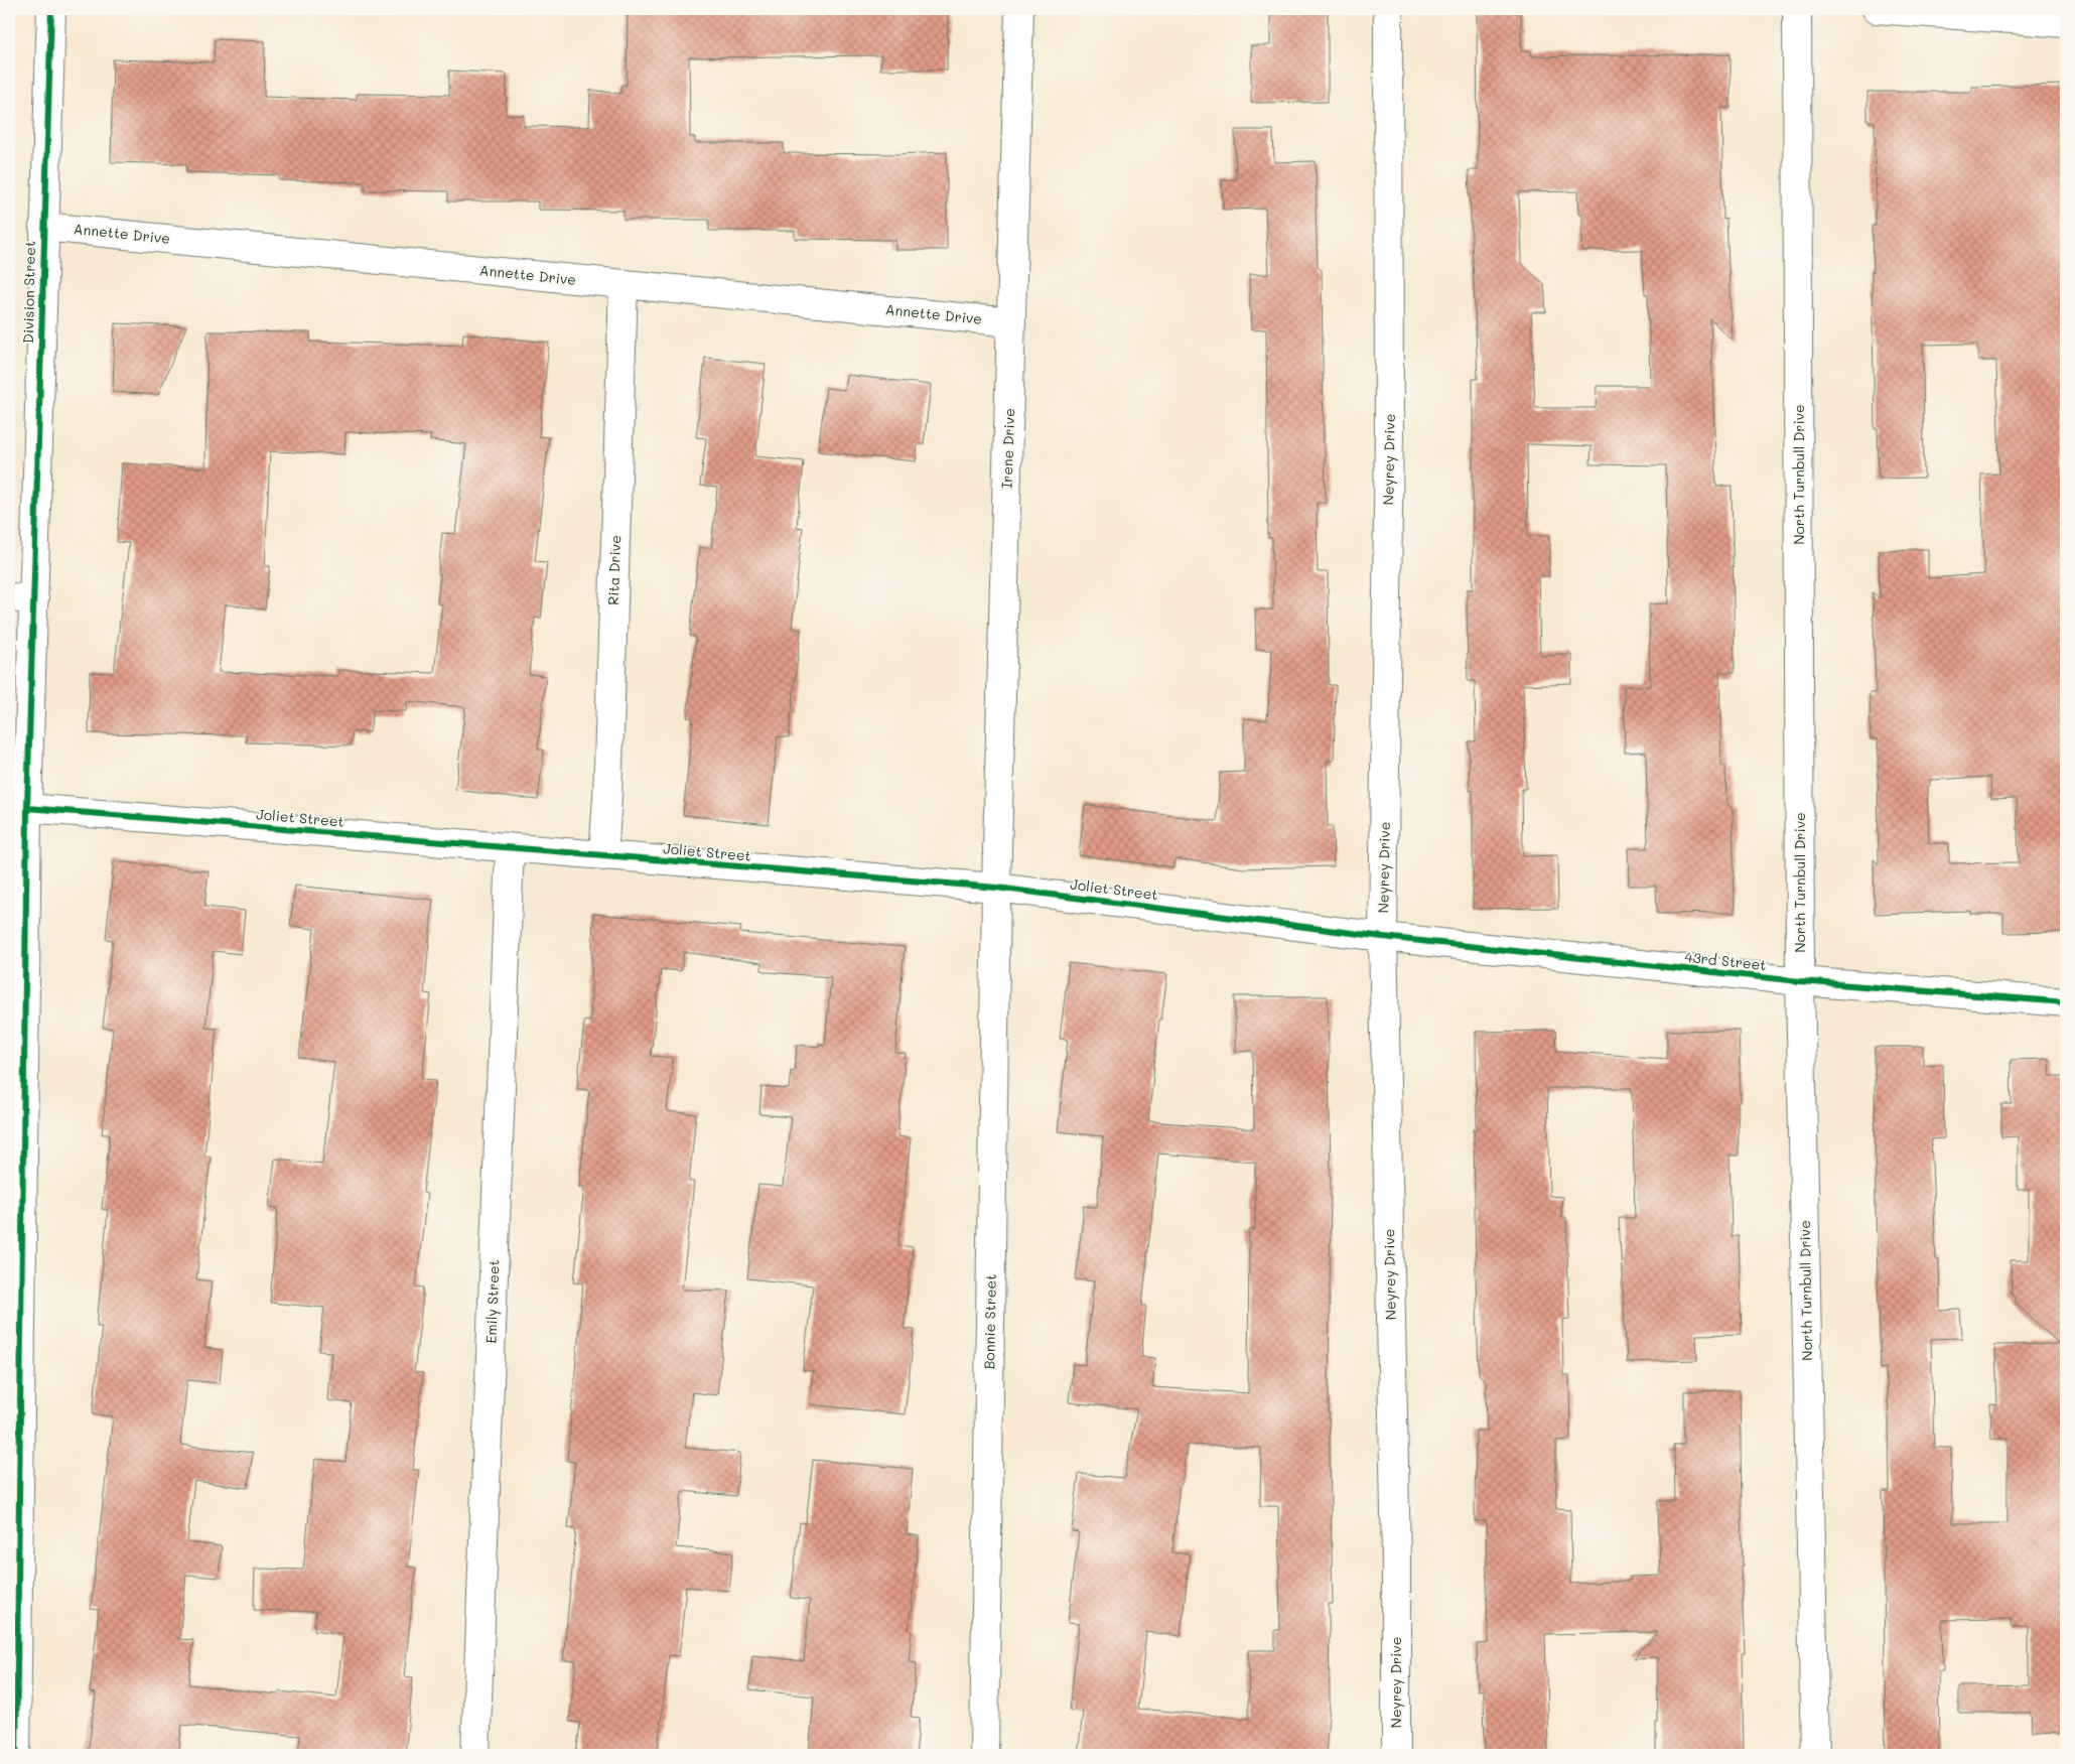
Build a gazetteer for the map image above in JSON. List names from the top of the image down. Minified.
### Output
{"streets":{"street":["Annette Drive","Division Street","Irene Drive","Neyrey Drive","North Turnbull Drive","Rita Drive","Joliet Street","43rd Street","Emily Street","Bonnie Street"]},"crossings":[["Annette Drive","Division Street"],["Annette Drive","Irene Drive"],["Annette Drive","Rita Drive"],["Division Street","Joliet Street"],["Irene Drive","Joliet Street"],["Irene Drive","Bonnie Street"],["Neyrey Drive","Joliet Street"],["Neyrey Drive","43rd Street"],["North Turnbull Drive","43rd Street"],["Rita Drive","Joliet Street"],["Joliet Street","43rd Street"],["Joliet Street","Emily Street"],["Joliet Street","Bonnie Street"]]}
